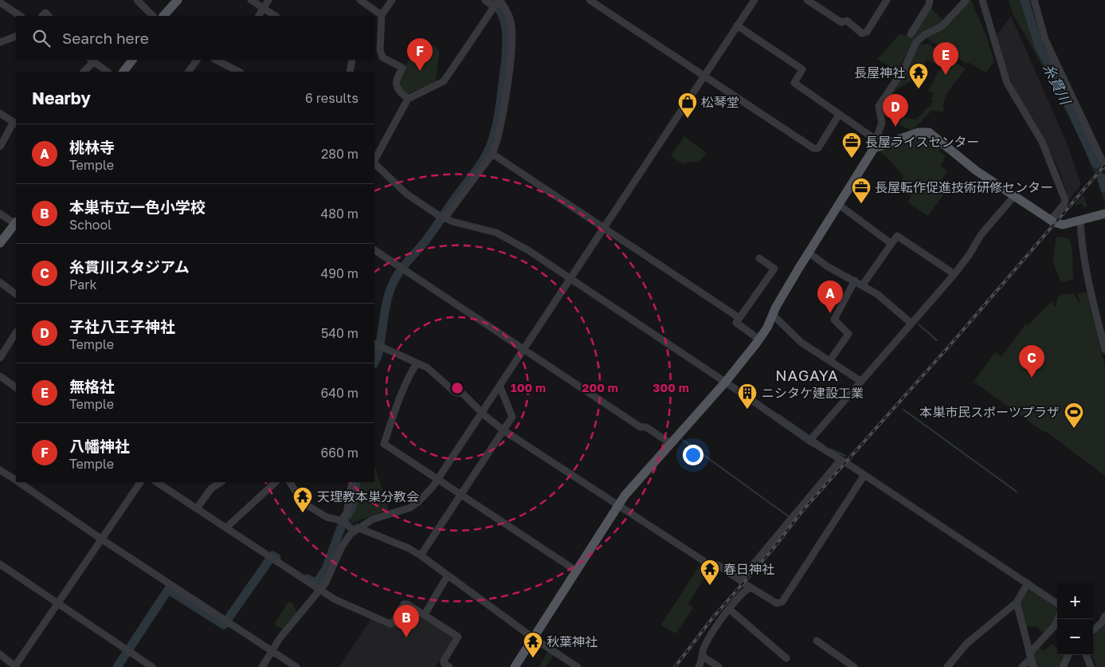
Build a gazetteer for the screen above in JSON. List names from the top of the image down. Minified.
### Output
{"districts":["NAGAYA"],"water":["糸貫川"],"places":{"temple":["長屋神社","天理教本巣分教会","春日神社","秋葉神社"],"shop":["松琴堂"],"office":["長屋ライスセンター","長屋転作促進技術研修センター"],"building":["ニシタケ建設工業"],"sports":["本巣市民スポーツプラザ"]},"page":{"search":"Search here","pins":["F","E","D","A","C","B"],"heading":["Nearby","6 results"],"list":[{"mark":"A","name":"桃林寺","note":"Temple","value":"280 m"},{"mark":"B","name":"本巣市立一色小学校","note":"School","value":"480 m"},{"mark":"C","name":"糸貫川スタジアム","note":"Park","value":"490 m"},{"mark":"D","name":"子社八王子神社","note":"Temple","value":"540 m"},{"mark":"E","name":"無格社","note":"Temple","value":"640 m"},{"mark":"F","name":"八幡神社","note":"Temple","value":"660 m"}],"map_buttons":["+","−"]},"rings":["100 m","200 m","300 m"]}
